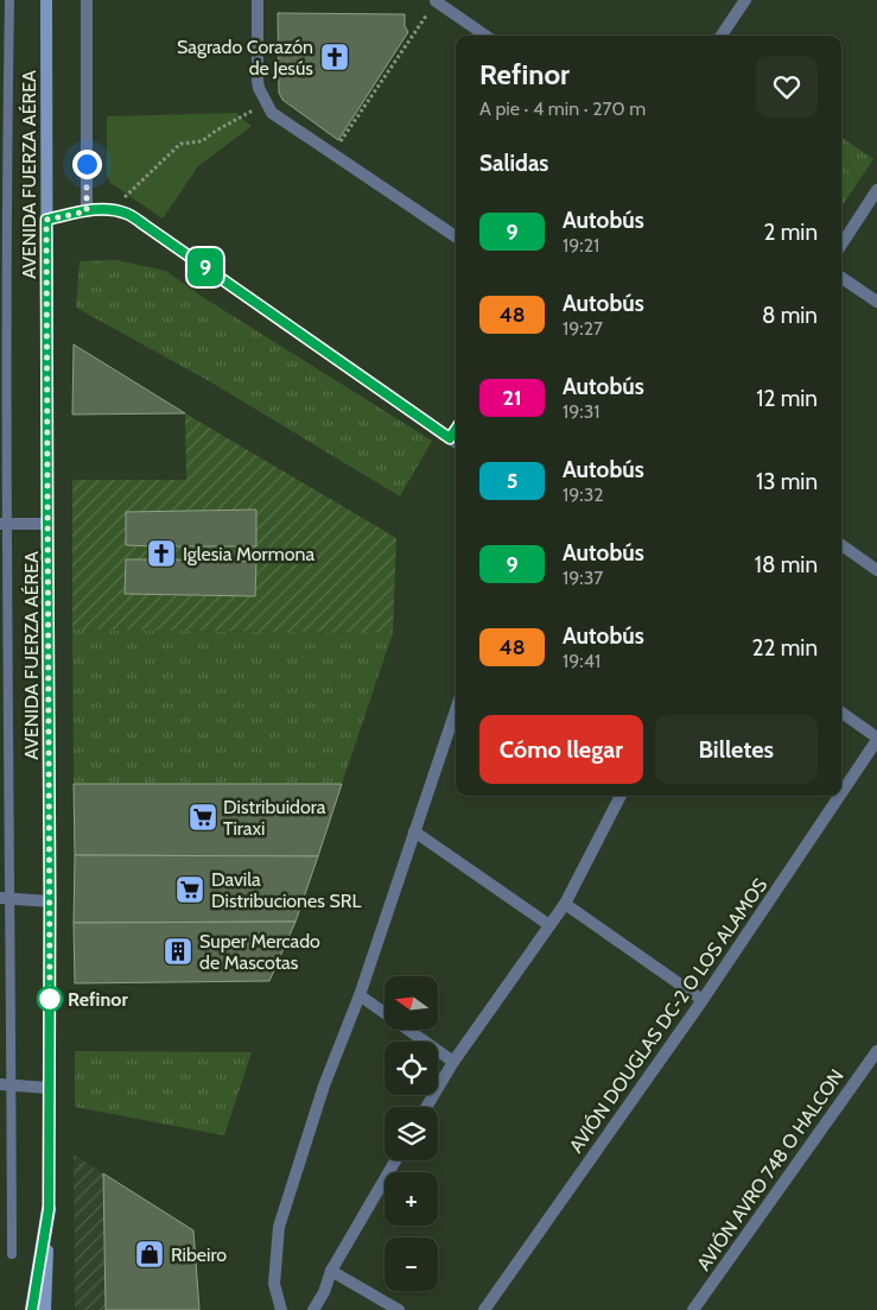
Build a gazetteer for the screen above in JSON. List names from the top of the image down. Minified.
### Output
{"streets":{"main road":["AVENIDA FUERZA AÉREA"],"street":["AVIÓN DOUGLAS DC-2 O LOS ALAMOS","AVIÓN AVRO 748 O HALCON"]},"places":{"church":["Sagrado Corazón de Jesús","Iglesia Mormona"],"supermarket":["Distribuidora Tiraxi","Davila Distribuciones SRL"],"building":["Super Mercado de Mascotas"],"other":["Refinor"],"shop":["Ribeiro"]},"lines":["bus line 9"],"north":"left","page":{"on_map":"9","heading":[["Refinor","A pie · 4 min · 270 m"],"Salidas"],"list":[{"mark":"9","name":"Autobús","note":"19:21","value":"2 min"},{"mark":"48","name":"Autobús","note":"19:27","value":"8 min"},{"mark":"21","name":"Autobús","note":"19:31","value":"12 min"},{"mark":"5","name":"Autobús","note":"19:32","value":"13 min"},{"mark":"9","name":"Autobús","note":"19:37","value":"18 min"},{"mark":"48","name":"Autobús","note":"19:41","value":"22 min"}],"buttons":["Cómo llegar","Billetes"],"map_buttons":["+","−"]}}
